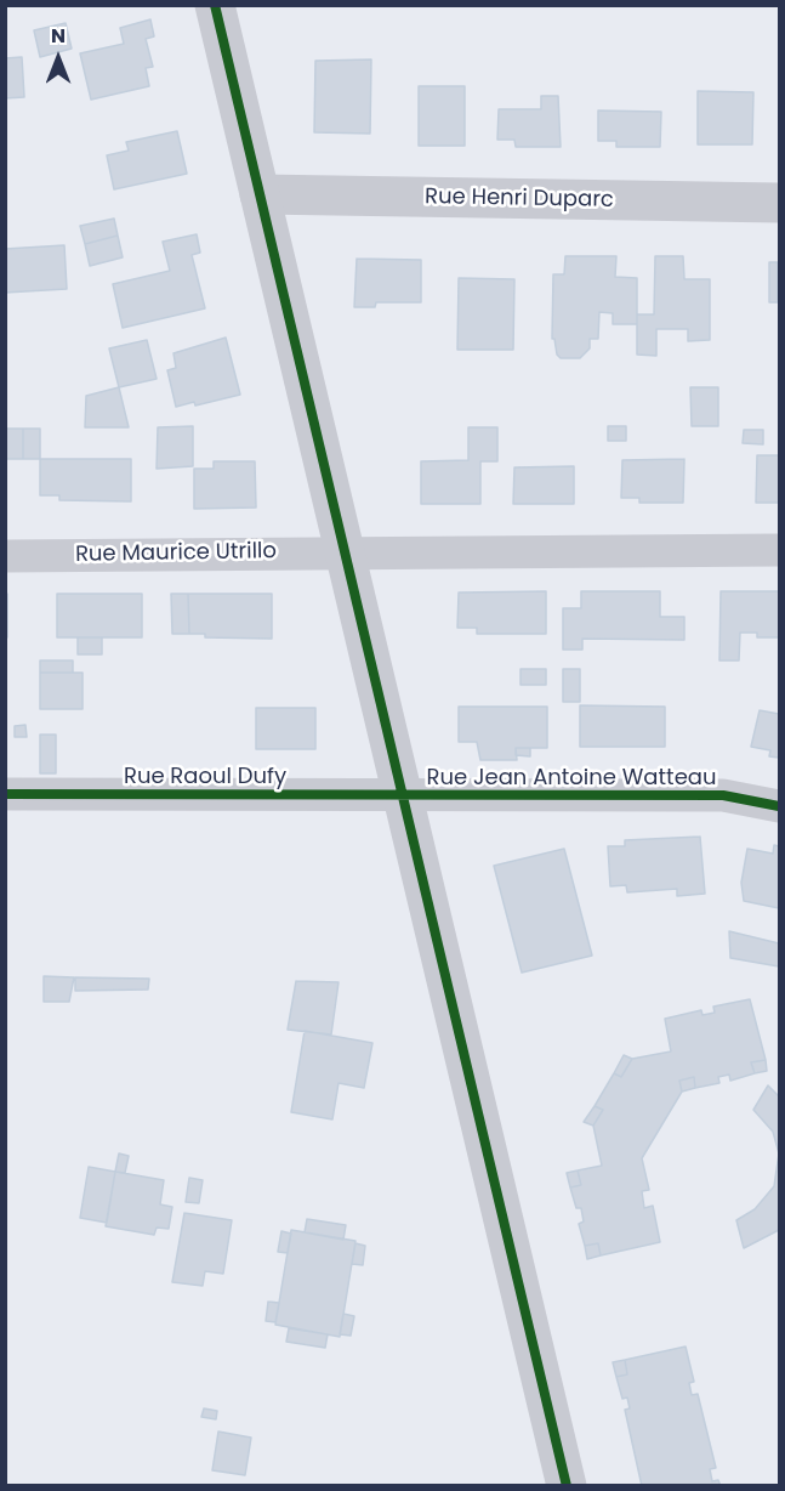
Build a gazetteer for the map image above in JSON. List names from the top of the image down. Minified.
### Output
{"streets":{"main road":["Rue Henri Duparc"],"street":["Rue Maurice Utrillo","Rue Raoul Dufy","Rue Jean Antoine Watteau"]},"crossings":[["Rue Raoul Dufy","Rue Jean Antoine Watteau"]],"north":"top"}
